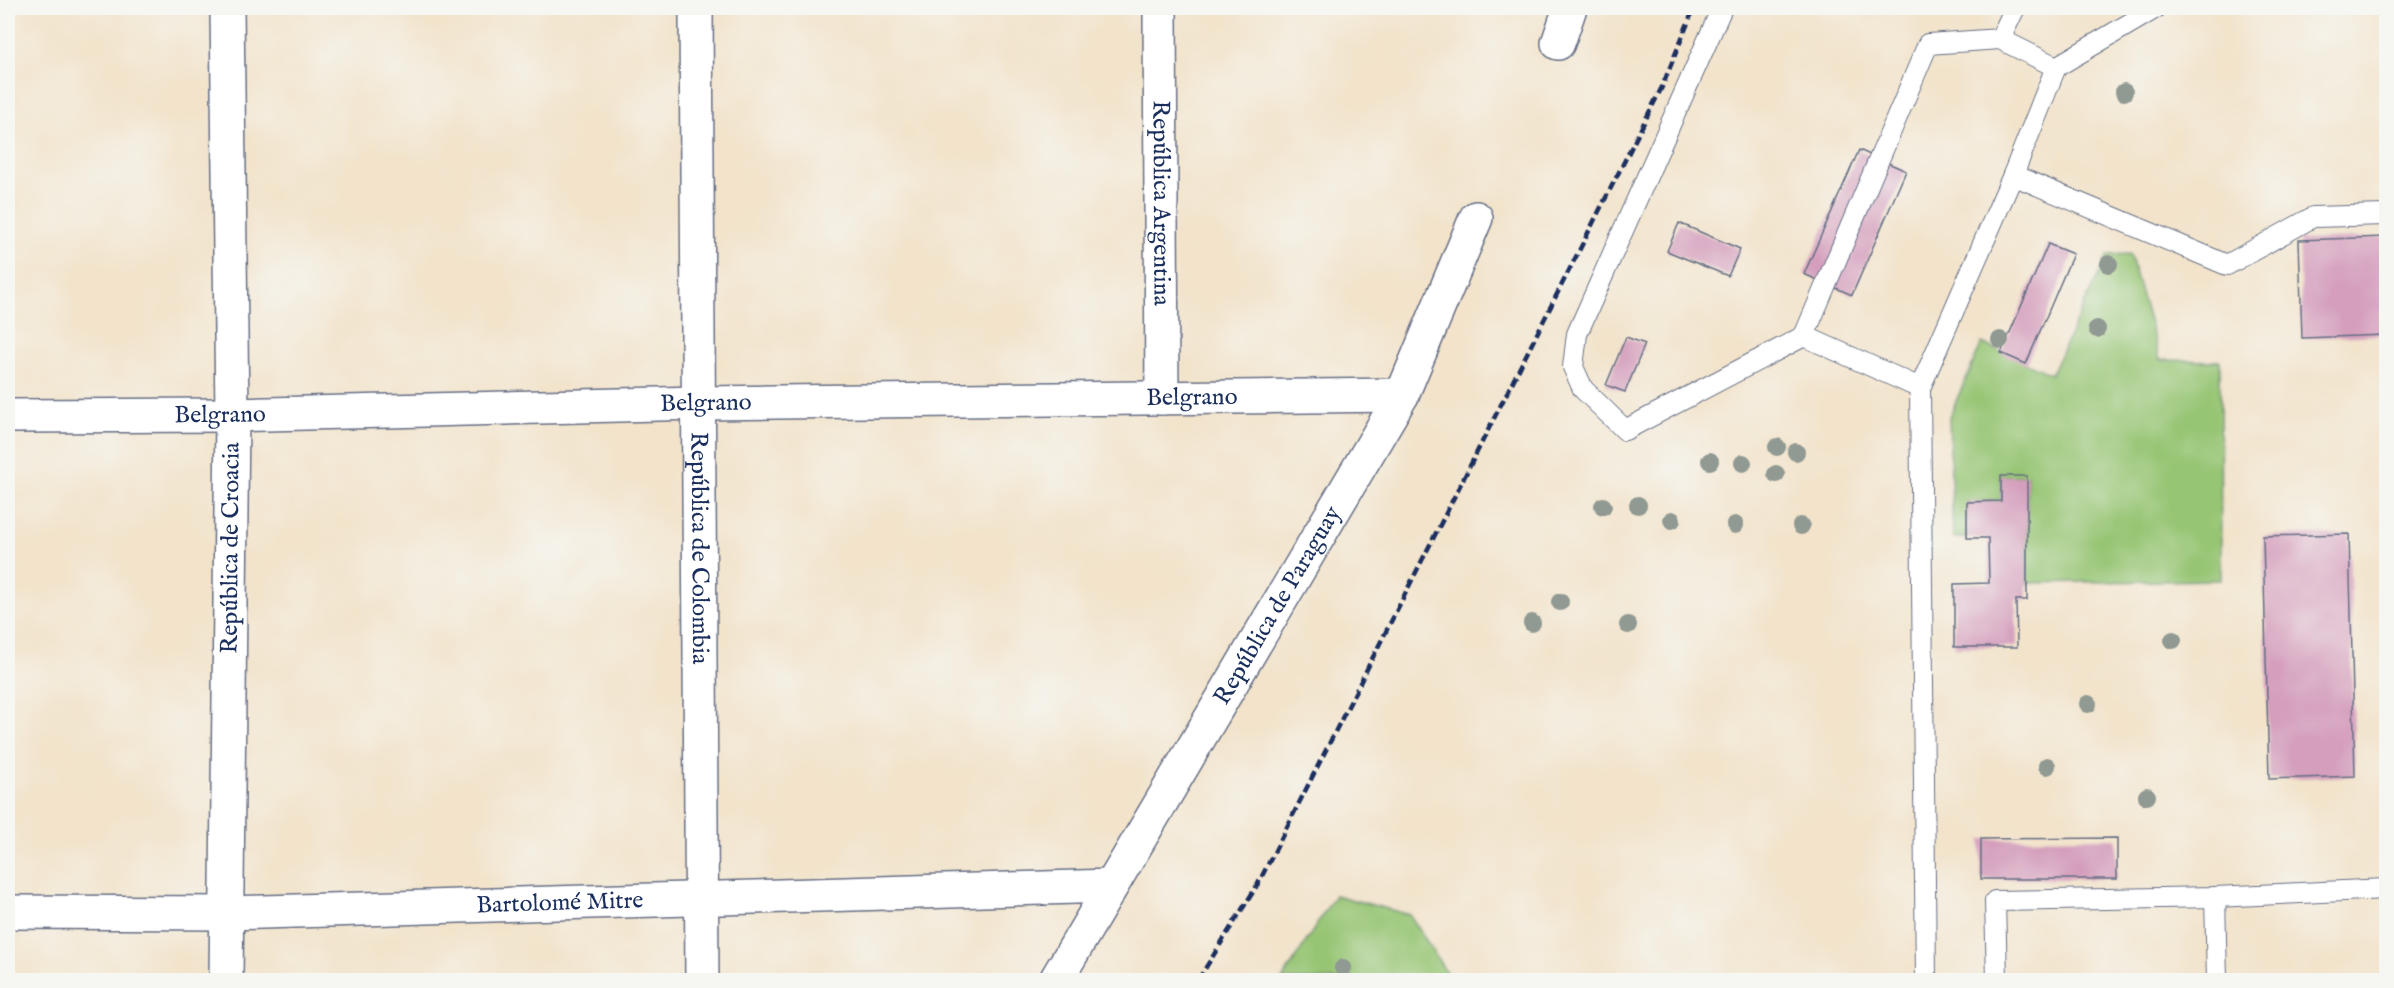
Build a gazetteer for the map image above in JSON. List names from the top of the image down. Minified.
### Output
{"streets":{"street":["República Argentina","Belgrano","República de Croacia","República de Colombia","República de Paraguay","Bartolomé Mitre"]},"crossings":[["República Argentina","Belgrano"],["Belgrano","República de Croacia"],["Belgrano","República de Colombia"],["Belgrano","República de Paraguay"],["República de Croacia","Bartolomé Mitre"],["República de Colombia","Bartolomé Mitre"],["República de Paraguay","Bartolomé Mitre"]]}
